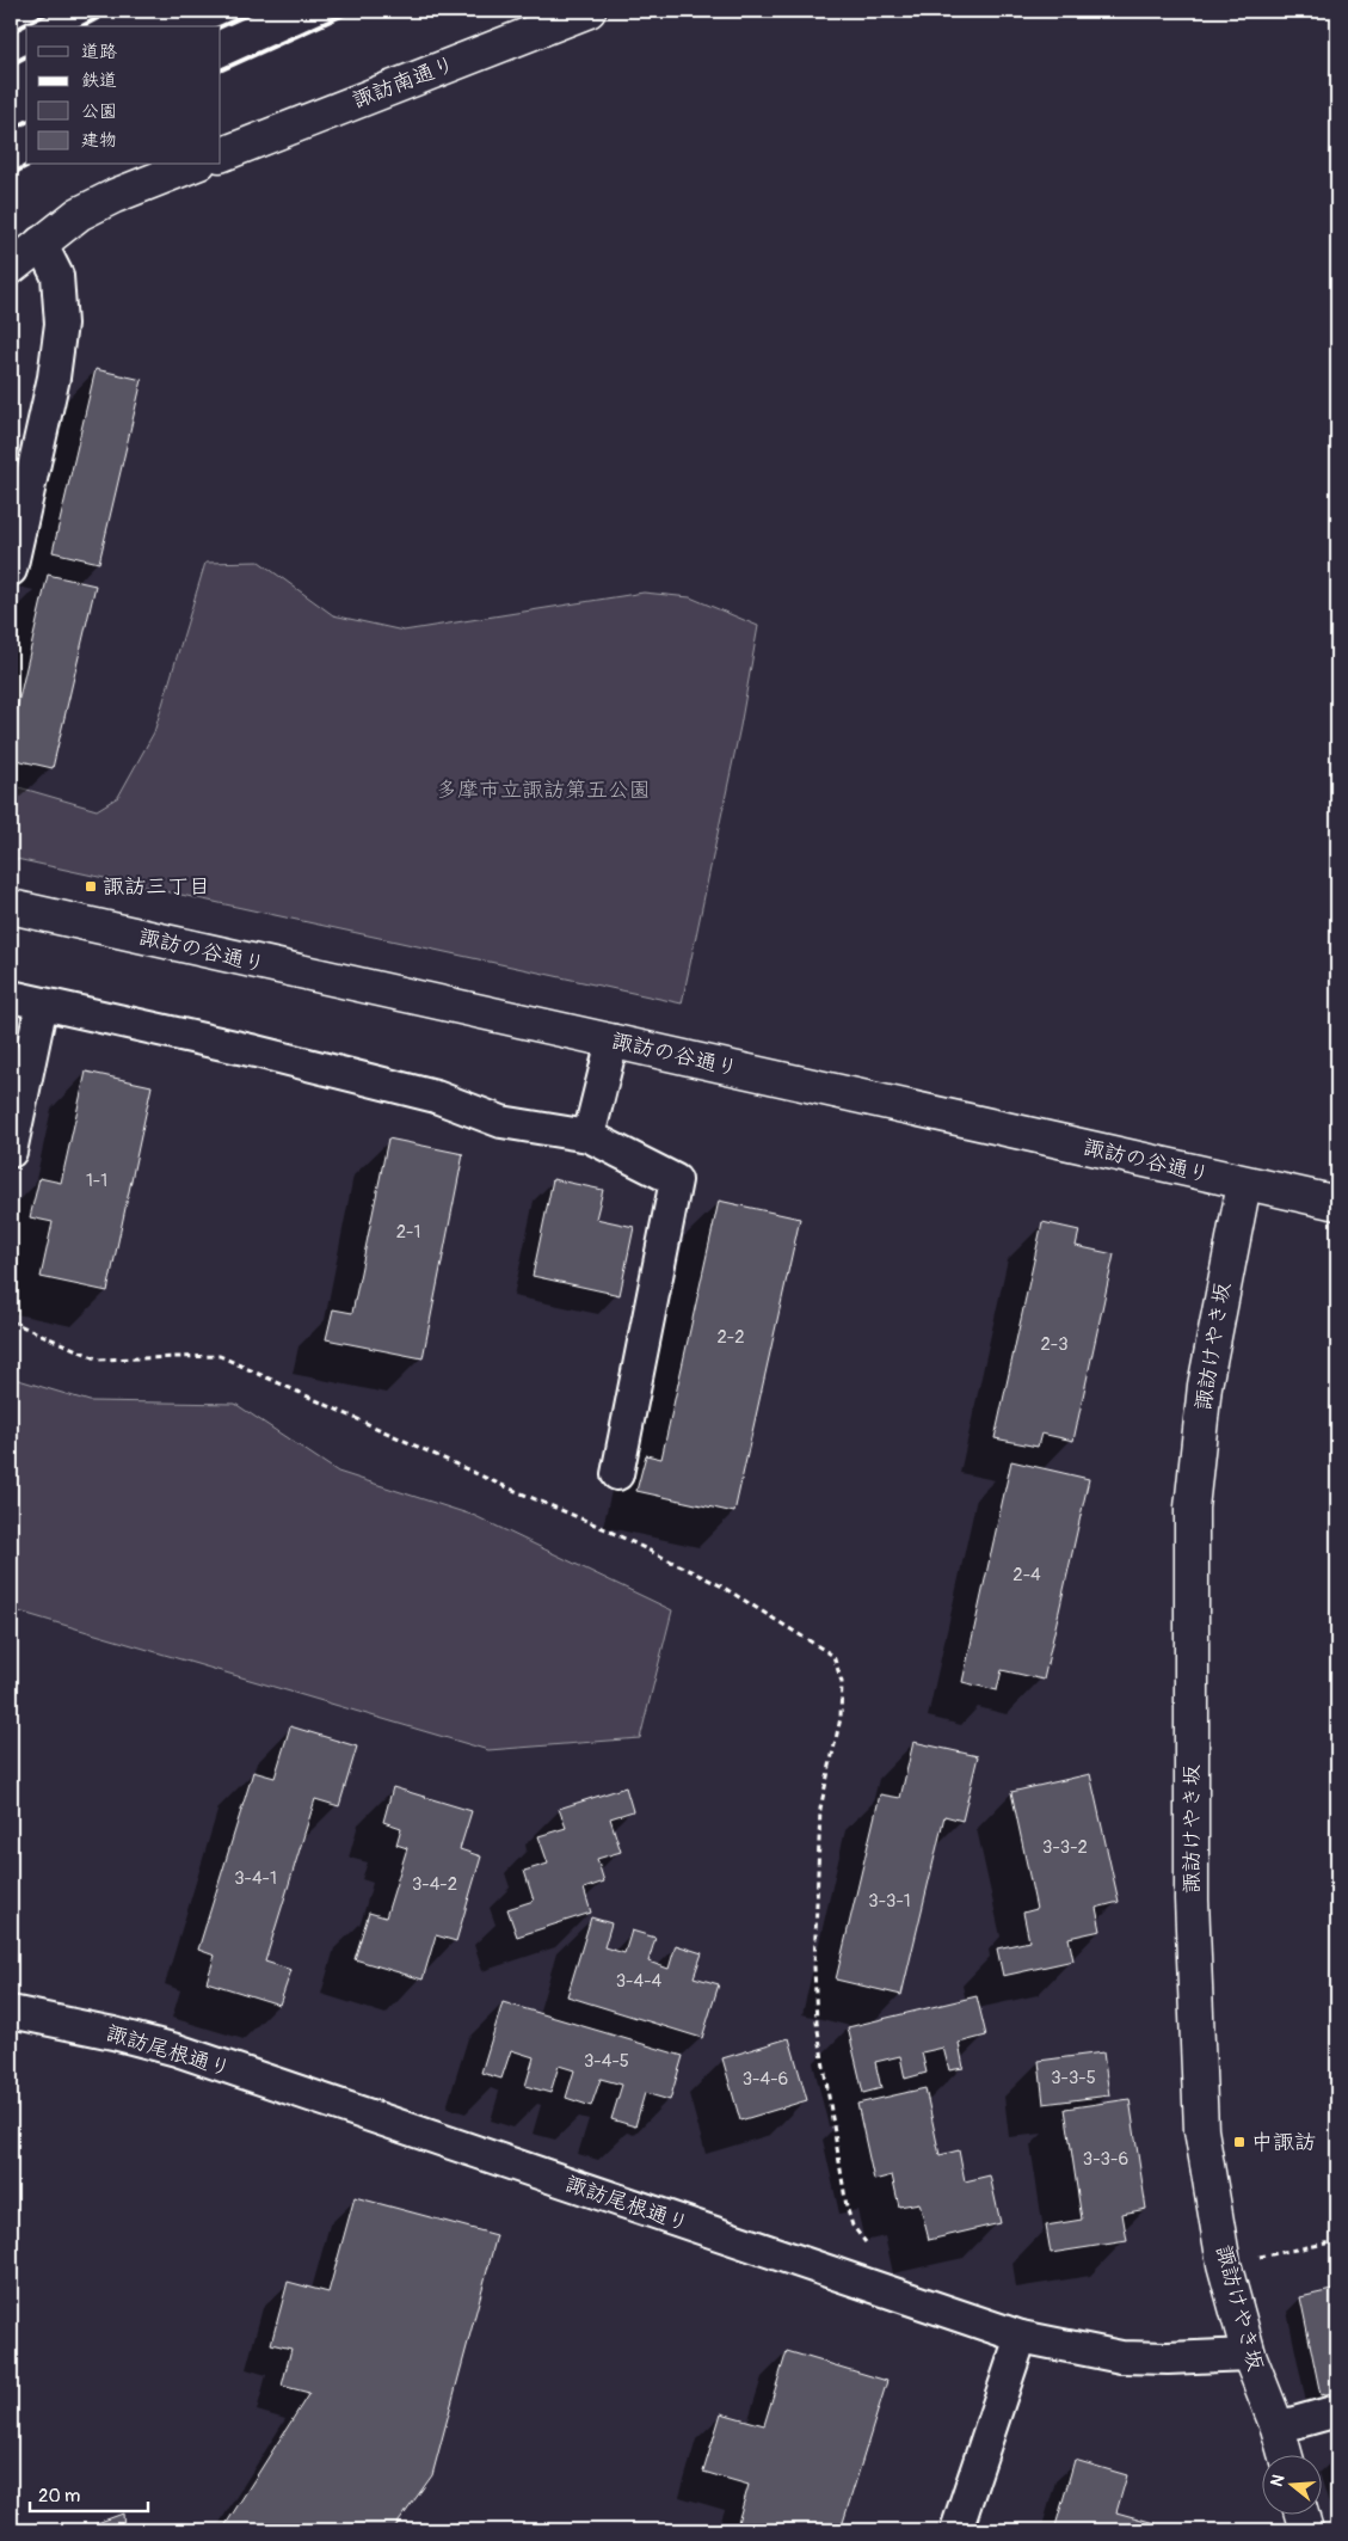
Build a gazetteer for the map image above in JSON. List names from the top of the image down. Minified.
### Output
{"streets":{"street":["諏訪南通り","諏訪の谷通り","諏訪けやき坂","諏訪尾根通り"]},"crossings":[["諏訪の谷通り","諏訪けやき坂"],["諏訪けやき坂","諏訪尾根通り"]],"parks":["多摩市立諏訪第五公園"],"places":{"transit":["諏訪三丁目","中諏訪"]},"house_numbers":["1-1","2-1","2-2","2-3","2-4","3-3-2","3-4-1","3-4-2","3-3-1","3-4-4","3-4-5","3-3-5","3-4-6","3-3-6"],"legend":["道路","鉄道","公園","建物"],"scale_bar":"20 m","north":"left"}
